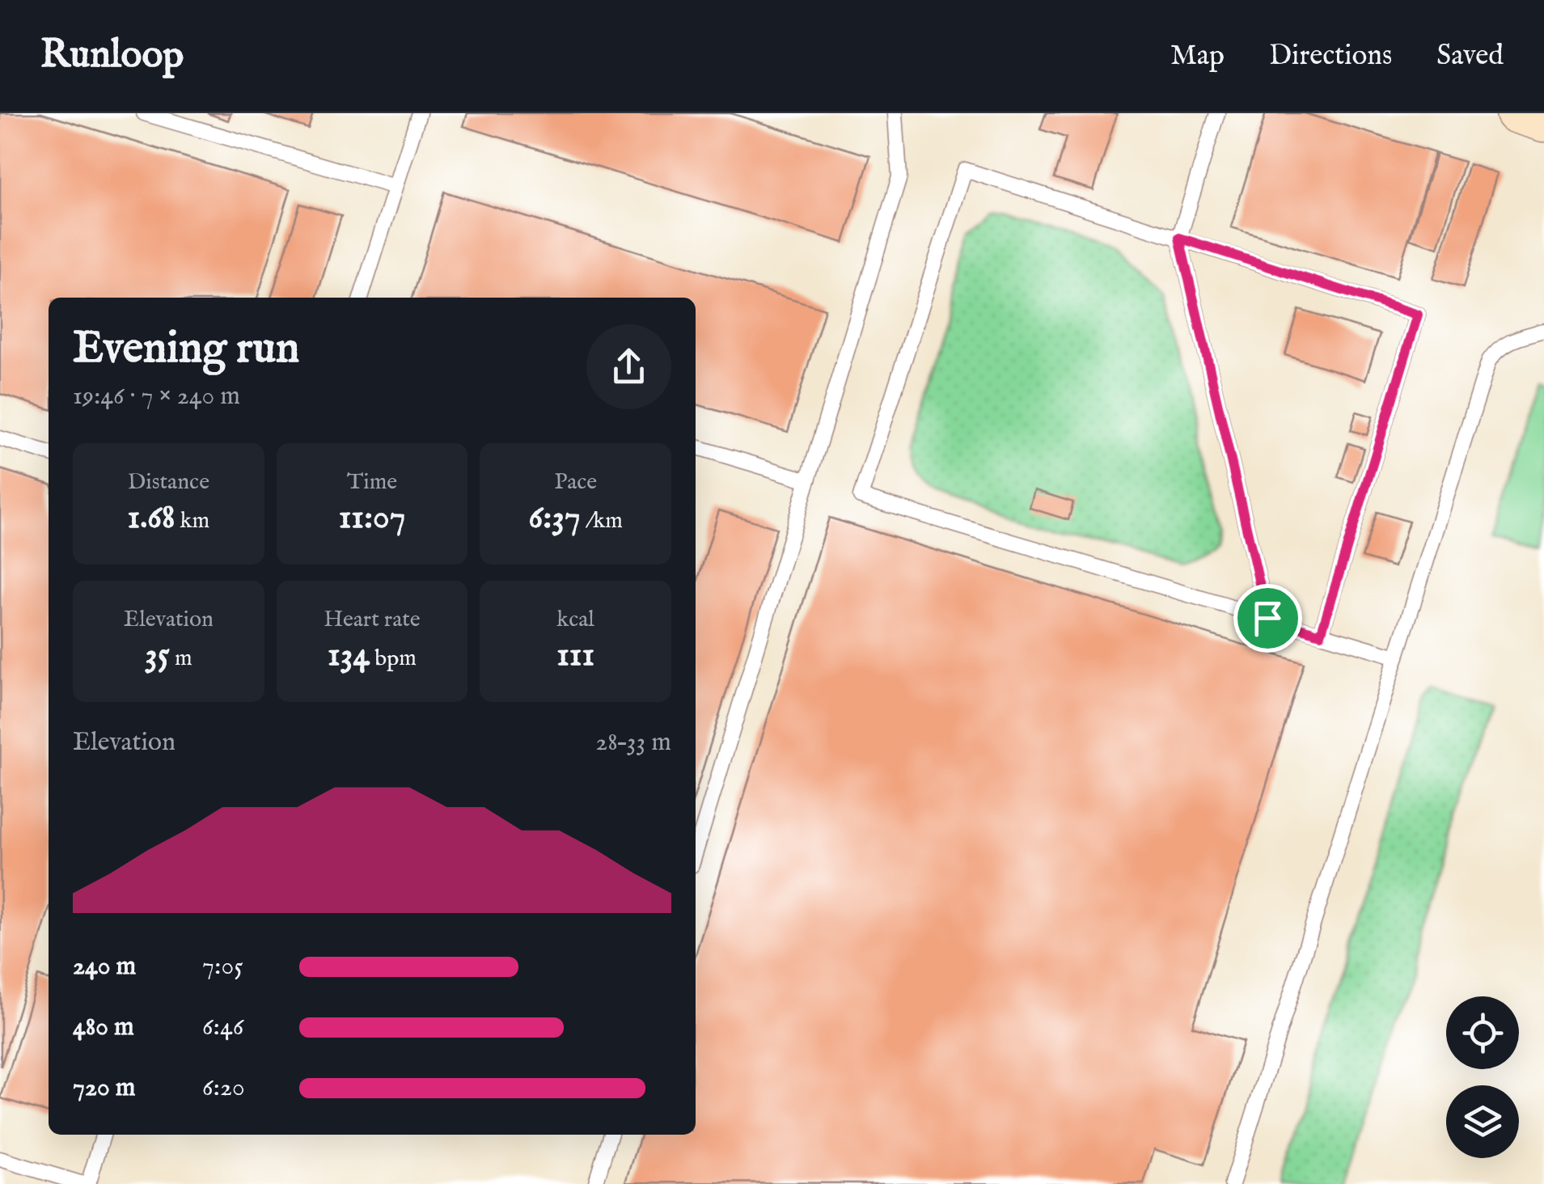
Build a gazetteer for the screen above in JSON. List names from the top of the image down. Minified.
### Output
{"page":{"header":"Runloop","nav":["Map","Directions","Saved"],"heading":["Evening run","19:46 · 7 × 240 m"],"stats":[["Distance","1.68 km"],["Time","11:07"],["Pace","6:37 /km"],["Elevation","35 m"],["Heart rate","134 bpm"],["kcal","111"]],"chart":["Elevation","28–33 m"],"list":[{"name":"240 m","note":"7:05"},{"name":"480 m","note":"6:46"},{"name":"720 m","note":"6:20"}]}}
